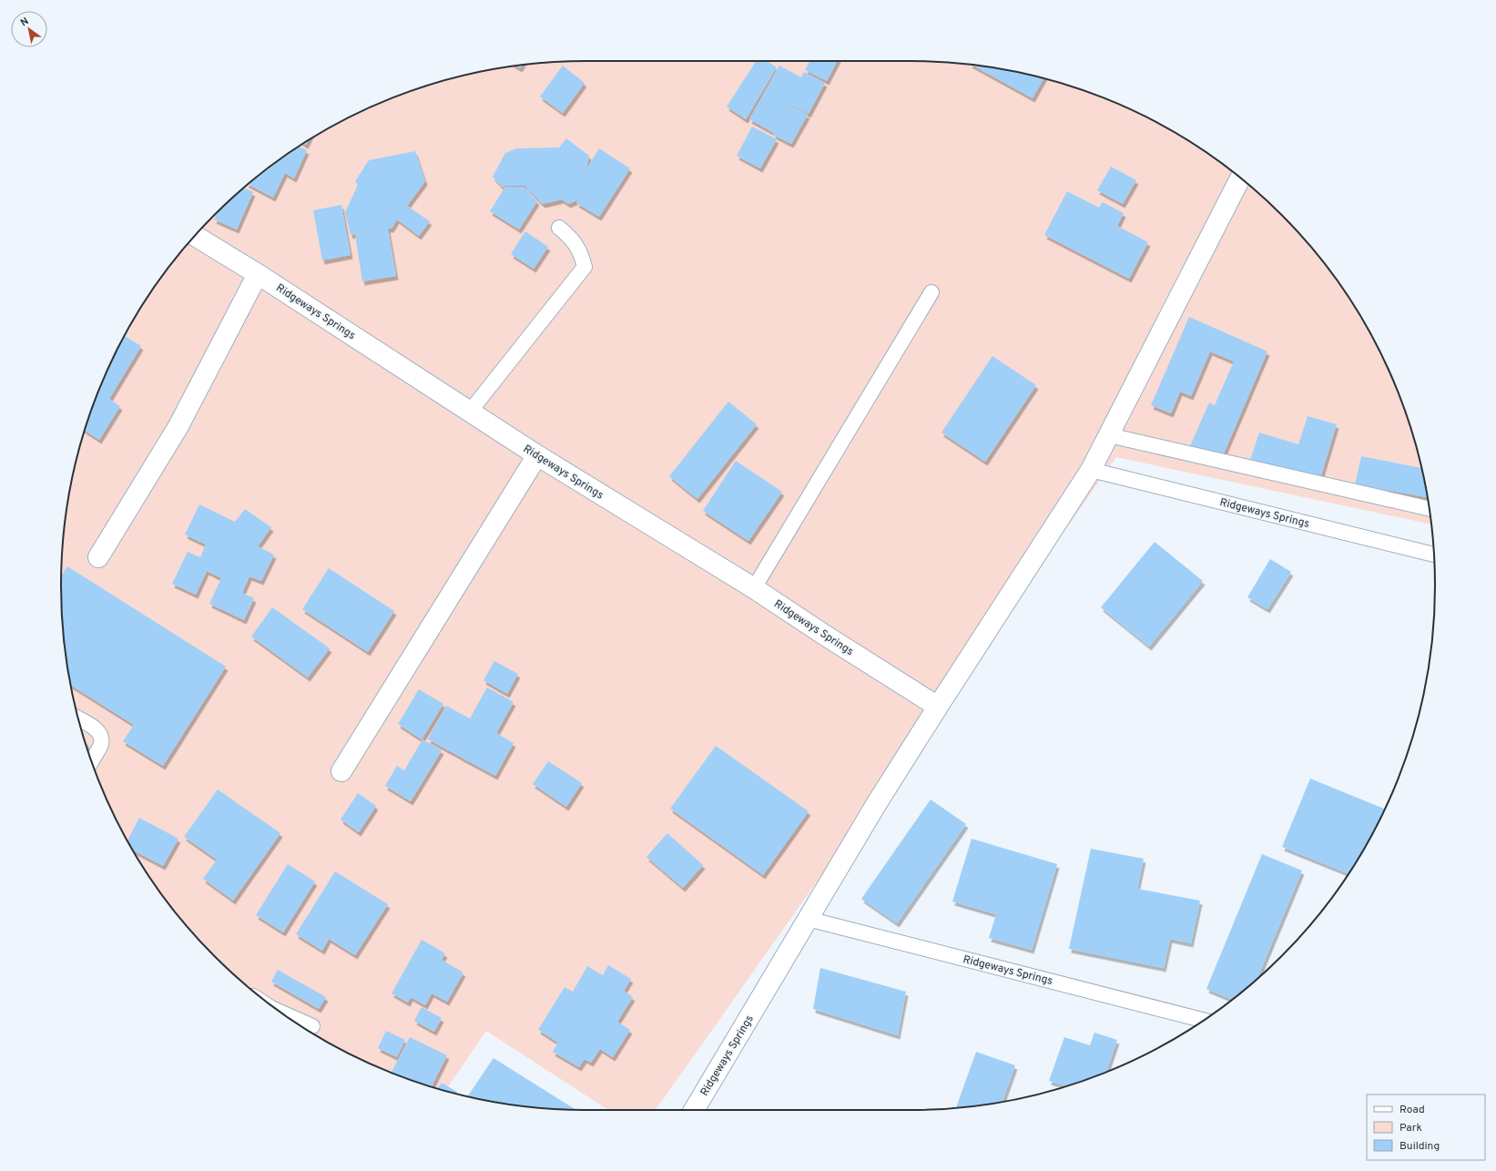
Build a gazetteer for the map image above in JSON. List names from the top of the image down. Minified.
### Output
{"streets":{"street":["Ridgeways Springs"]},"legend":["Road","Park","Building"],"north":"top left"}
